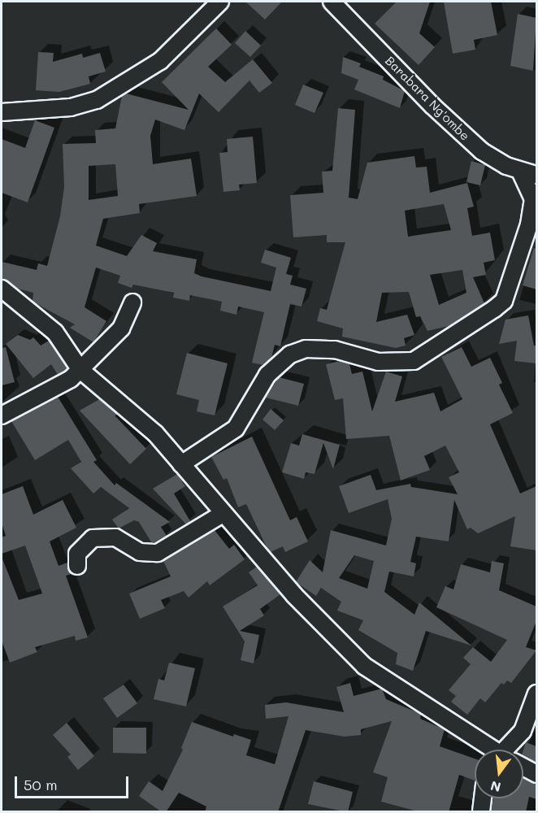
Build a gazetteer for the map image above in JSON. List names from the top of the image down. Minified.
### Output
{"streets":{"street":["Barabara Ng'ombe"]},"scale_bar":"50 m","north":"bottom"}
